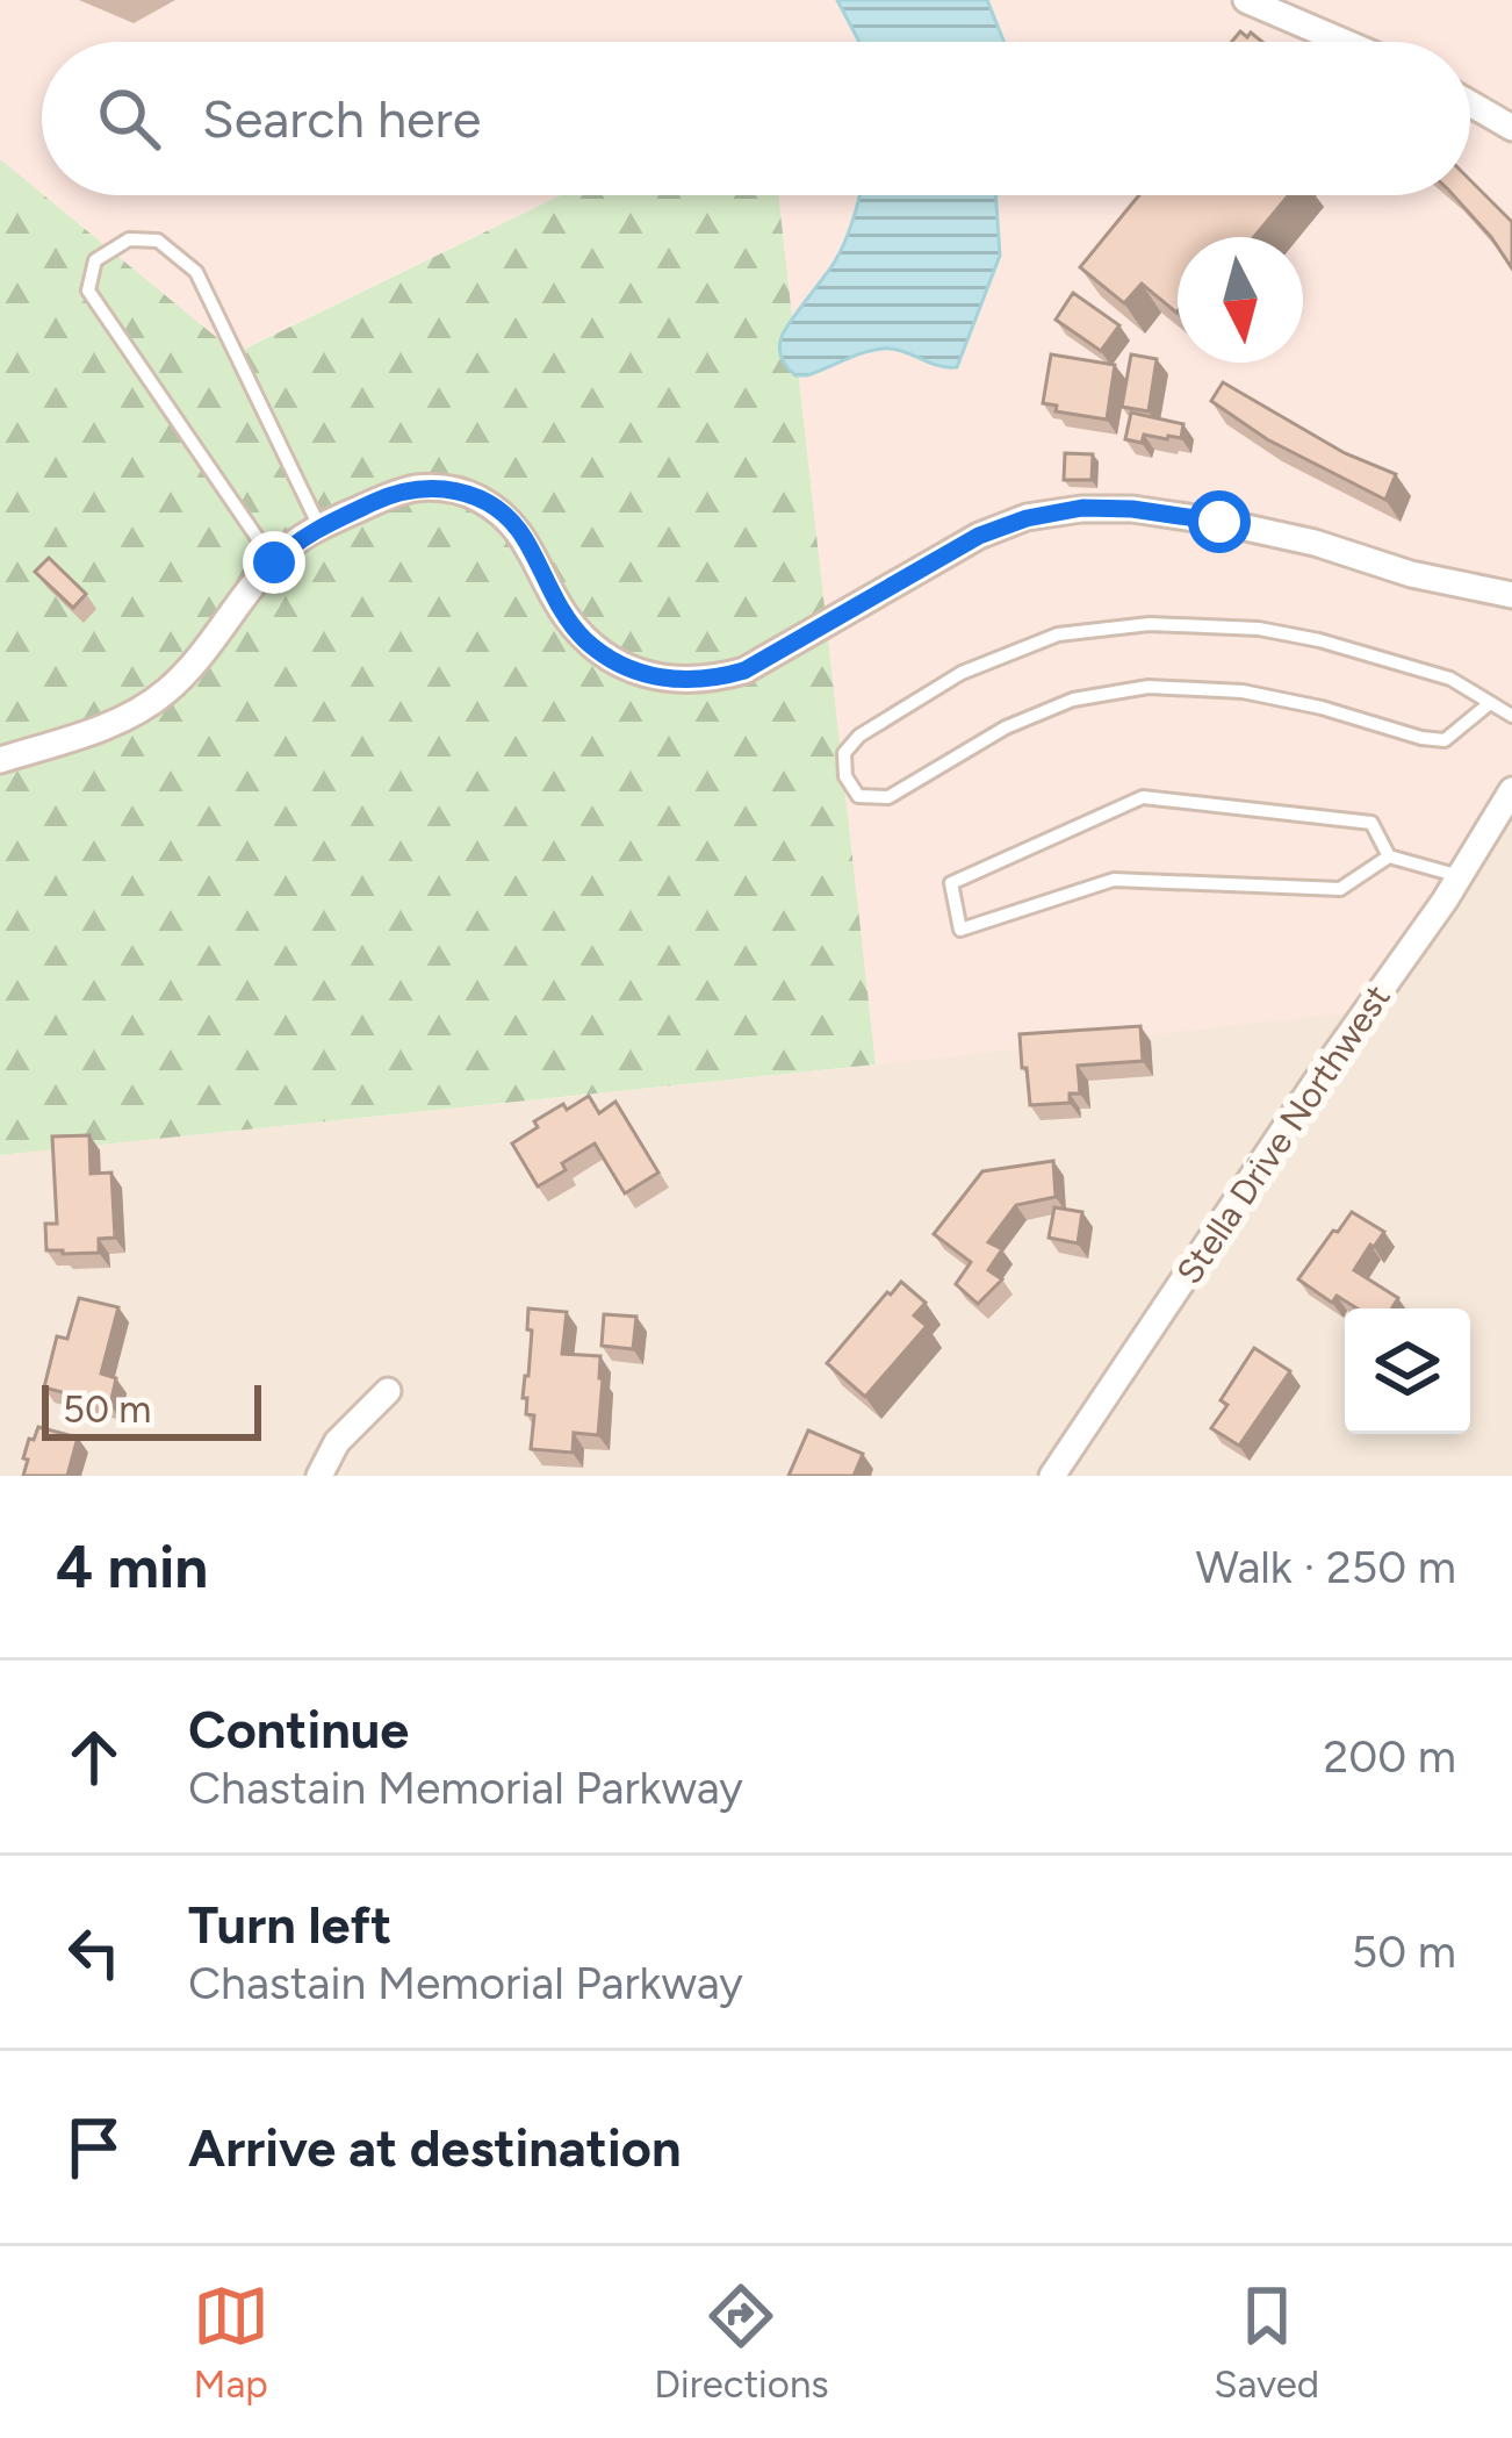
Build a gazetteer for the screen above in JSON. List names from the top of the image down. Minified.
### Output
{"streets":{"street":["Stella Drive Northwest"]},"scale_bar":"50 m","north":"bottom","page":{"search":"Search here","scale":"50 m","heading":["4 min","Walk · 250 m"],"list":[["Continue","Chastain Memorial Parkway","200 m"],["Turn left","Chastain Memorial Parkway","50 m"],"Arrive at destination"],"nav":["Map","Directions","Saved"]}}
